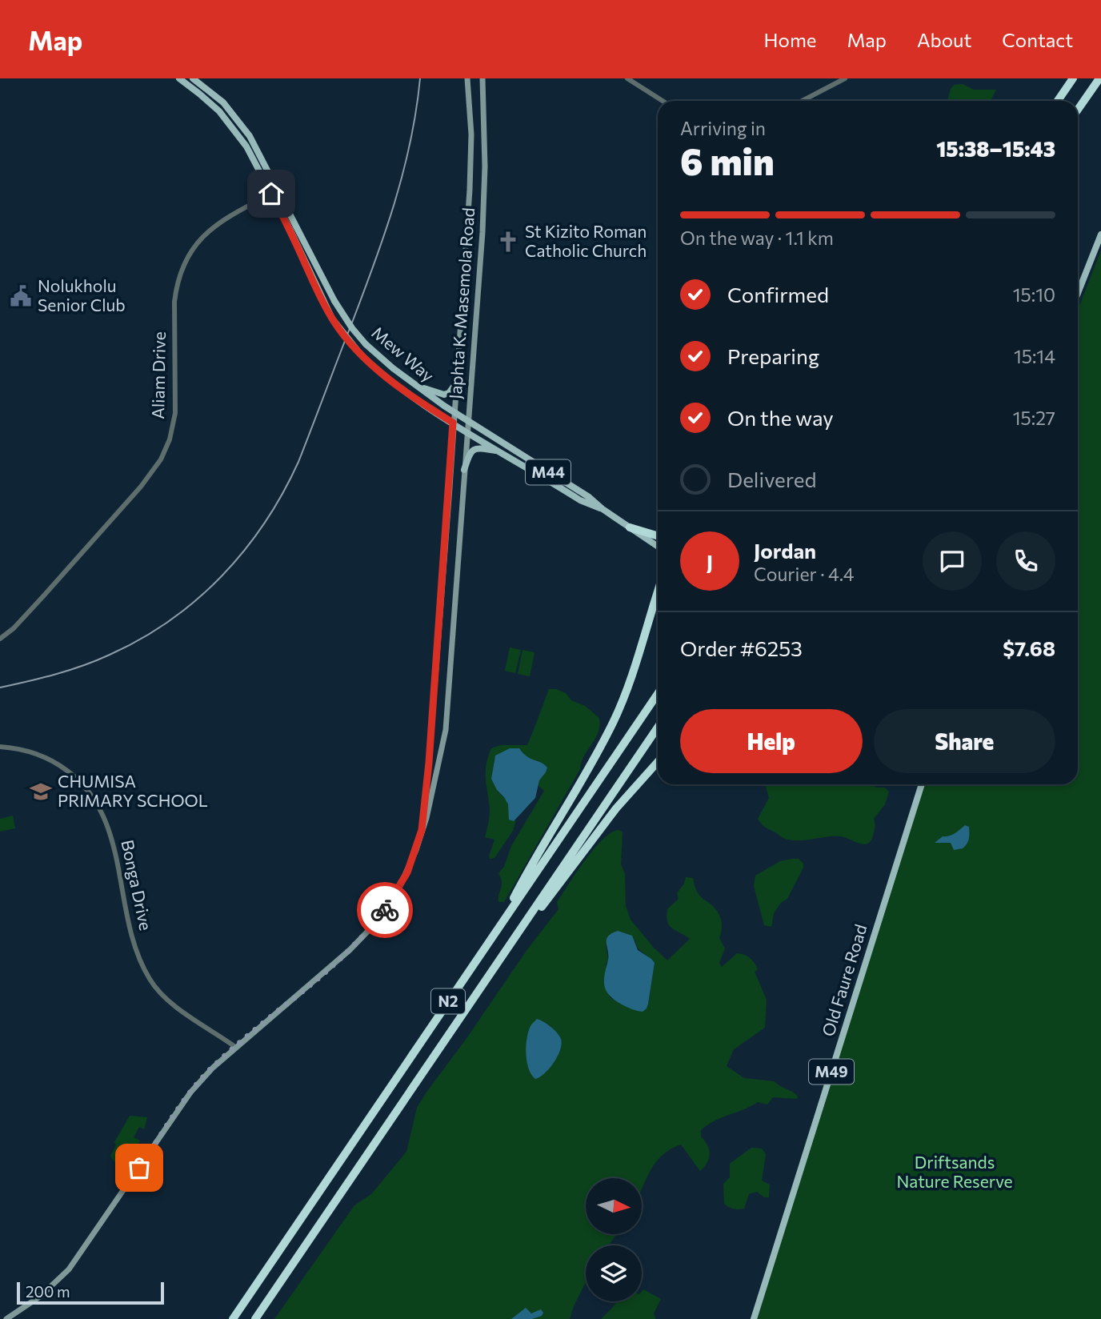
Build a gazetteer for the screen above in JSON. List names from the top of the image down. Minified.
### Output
{"streets":{"highway":["N2"],"main road":["Japhta K. Masemola Road","Mew Way","M44","Old Faure Road","M49"],"street":["Aliam Drive","Bonga Drive"]},"crossings":[["Japhta K. Masemola Road","Mew Way"],["Japhta K. Masemola Road","Bonga Drive"],["Mew Way","Aliam Drive"]],"parks":["Driftsands Nature Reserve"],"places":{"church":["St Kizito Roman Catholic Church"],"public building":["Nolukholu Senior Club"],"school or university":["CHUMISA PRIMARY SCHOOL"]},"scale_bar":"200 m","north":"right","page":{"header":"Map","nav":["Home","Map","About","Contact"],"heading":["6 min","Arriving in","15:38–15:43"],"panel":["Jordan","Courier · 4.4","Order #6253","$7.68"],"bar":"On the way · 1.1 km","list":[["Confirmed","15:10"],["Preparing","15:14"],["On the way","15:27"],"Delivered"],"round":"J","buttons":["Help","Share"],"scale":"200 m"}}
